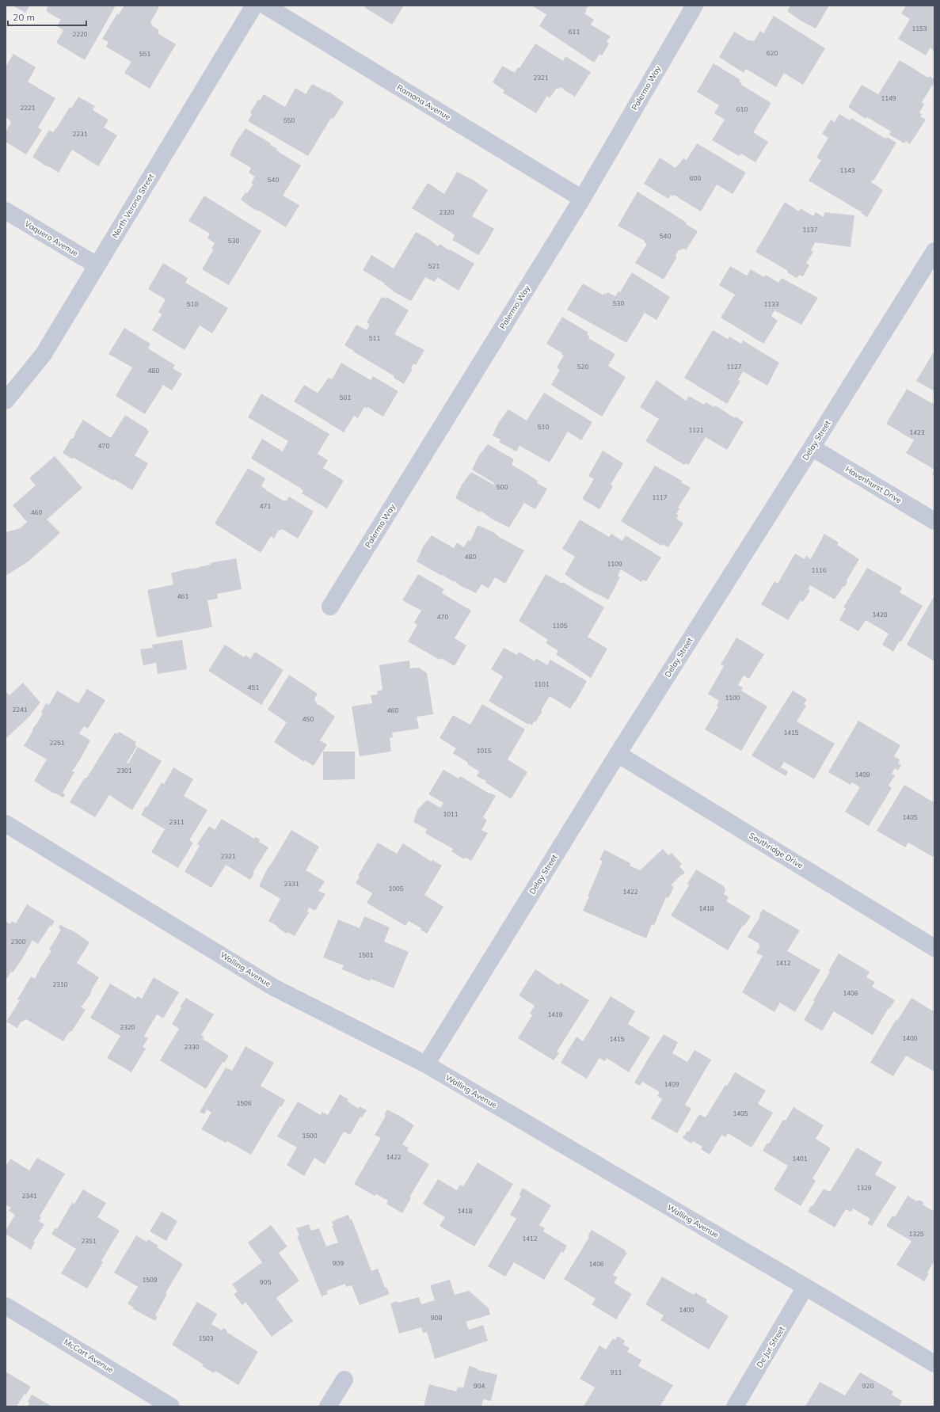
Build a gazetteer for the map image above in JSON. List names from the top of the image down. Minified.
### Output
{"streets":{"street":["Palermo Way","Ramona Avenue","North Verona Street","Vaquero Avenue","Delay Street","Havenhurst Drive","Southridge Drive","Walling Avenue","De Jur Street","McCart Avenue"]},"crossings":[["Palermo Way","Ramona Avenue"],["North Verona Street","Vaquero Avenue"],["Delay Street","Havenhurst Drive"],["Delay Street","Southridge Drive"],["Delay Street","Walling Avenue"],["Walling Avenue","De Jur Street"]],"house_numbers":["1153","611","2220","620","551","2321","1149","2221","610","550","2231","1143","600","540","2320","1137","540","530","521","530","510","1133","511","520","1127","480","501","510","1121","1423","470","500","1117","471","460","480","1109","1116","461","1420","470","1105","1101","451","1100","2241","460","450","1415","2251","1015","2301","1409","1011","1405","2311","2321","2331","1005","1422","1418","2300","1501","1412","2310","1406","1419","2320","1400","1415","2330","1409","1506","1405","1500","1422","1401","1329","2341","1418","1325","1412","2351","909","1406","1509","905","1400","908","1503","911","904","920"],"scale_bar":"20 m"}
